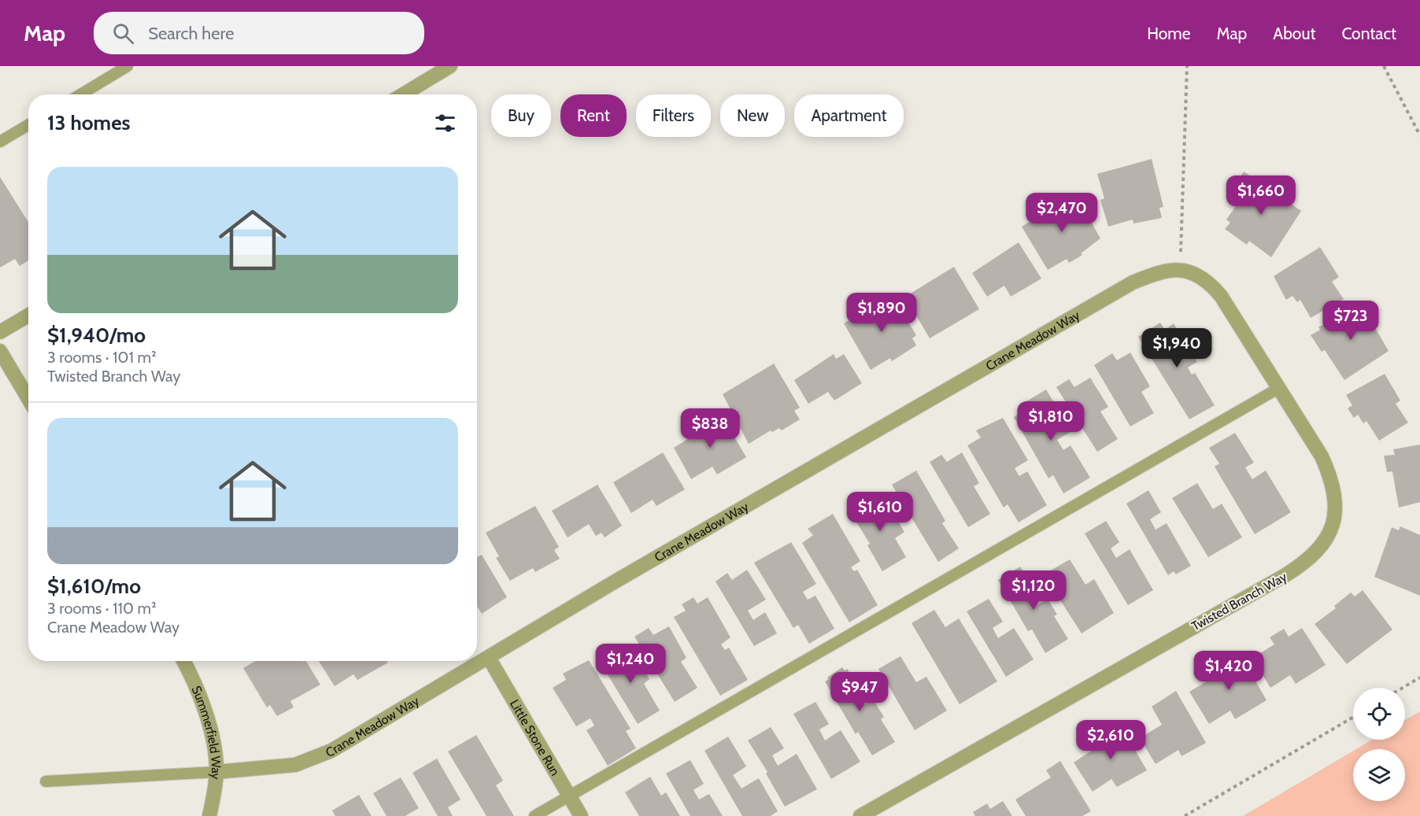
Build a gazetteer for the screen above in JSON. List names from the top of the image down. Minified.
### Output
{"streets":{"street":["Crane Meadow Way","Twisted Branch Way","Summerfield Way","Little Stone Run"]},"crossings":[["Crane Meadow Way","Twisted Branch Way"],["Crane Meadow Way","Summerfield Way"],["Crane Meadow Way","Little Stone Run"]],"page":{"header":"Map","search":"Search here","nav":["Home","Map","About","Contact"],"chip":["Buy","Rent","Filters","New","Apartment"],"heading":"13 homes","list":[{"name":"$1,940/mo","note":"3 rooms · 101 m² · Twisted Branch Way"},{"name":"$1,610/mo","note":"3 rooms · 110 m² · Crane Meadow Way"}],"price":["$1,660","$2,470","$1,890","$723","$1,940","$1,810","$838","$1,610","$1,120","$1,240","$1,420","$947","$2,610"]}}
